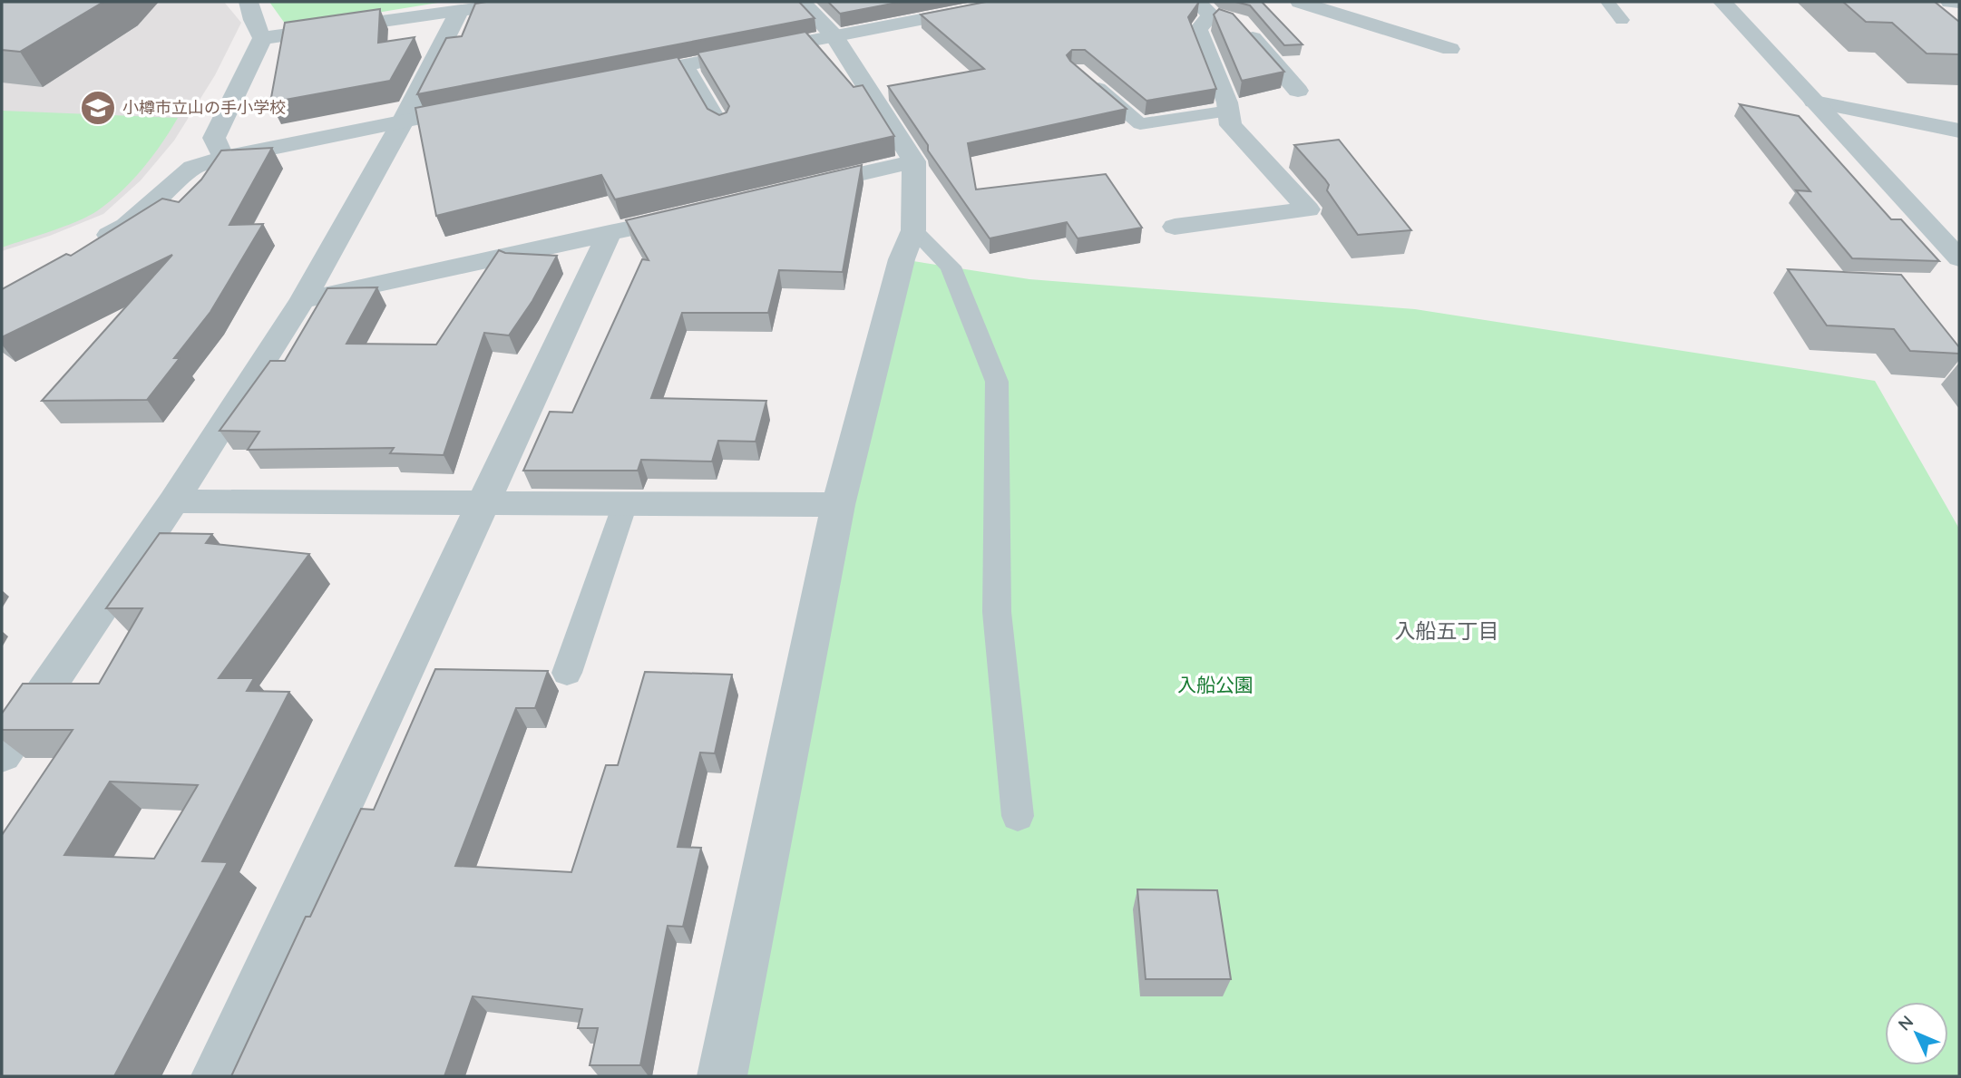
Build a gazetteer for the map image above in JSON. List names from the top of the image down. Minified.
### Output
{"districts":["入船五丁目"],"parks":["入船公園"],"places":{"school or university":["小樽市立山の手小学校"]},"north":"top left"}
